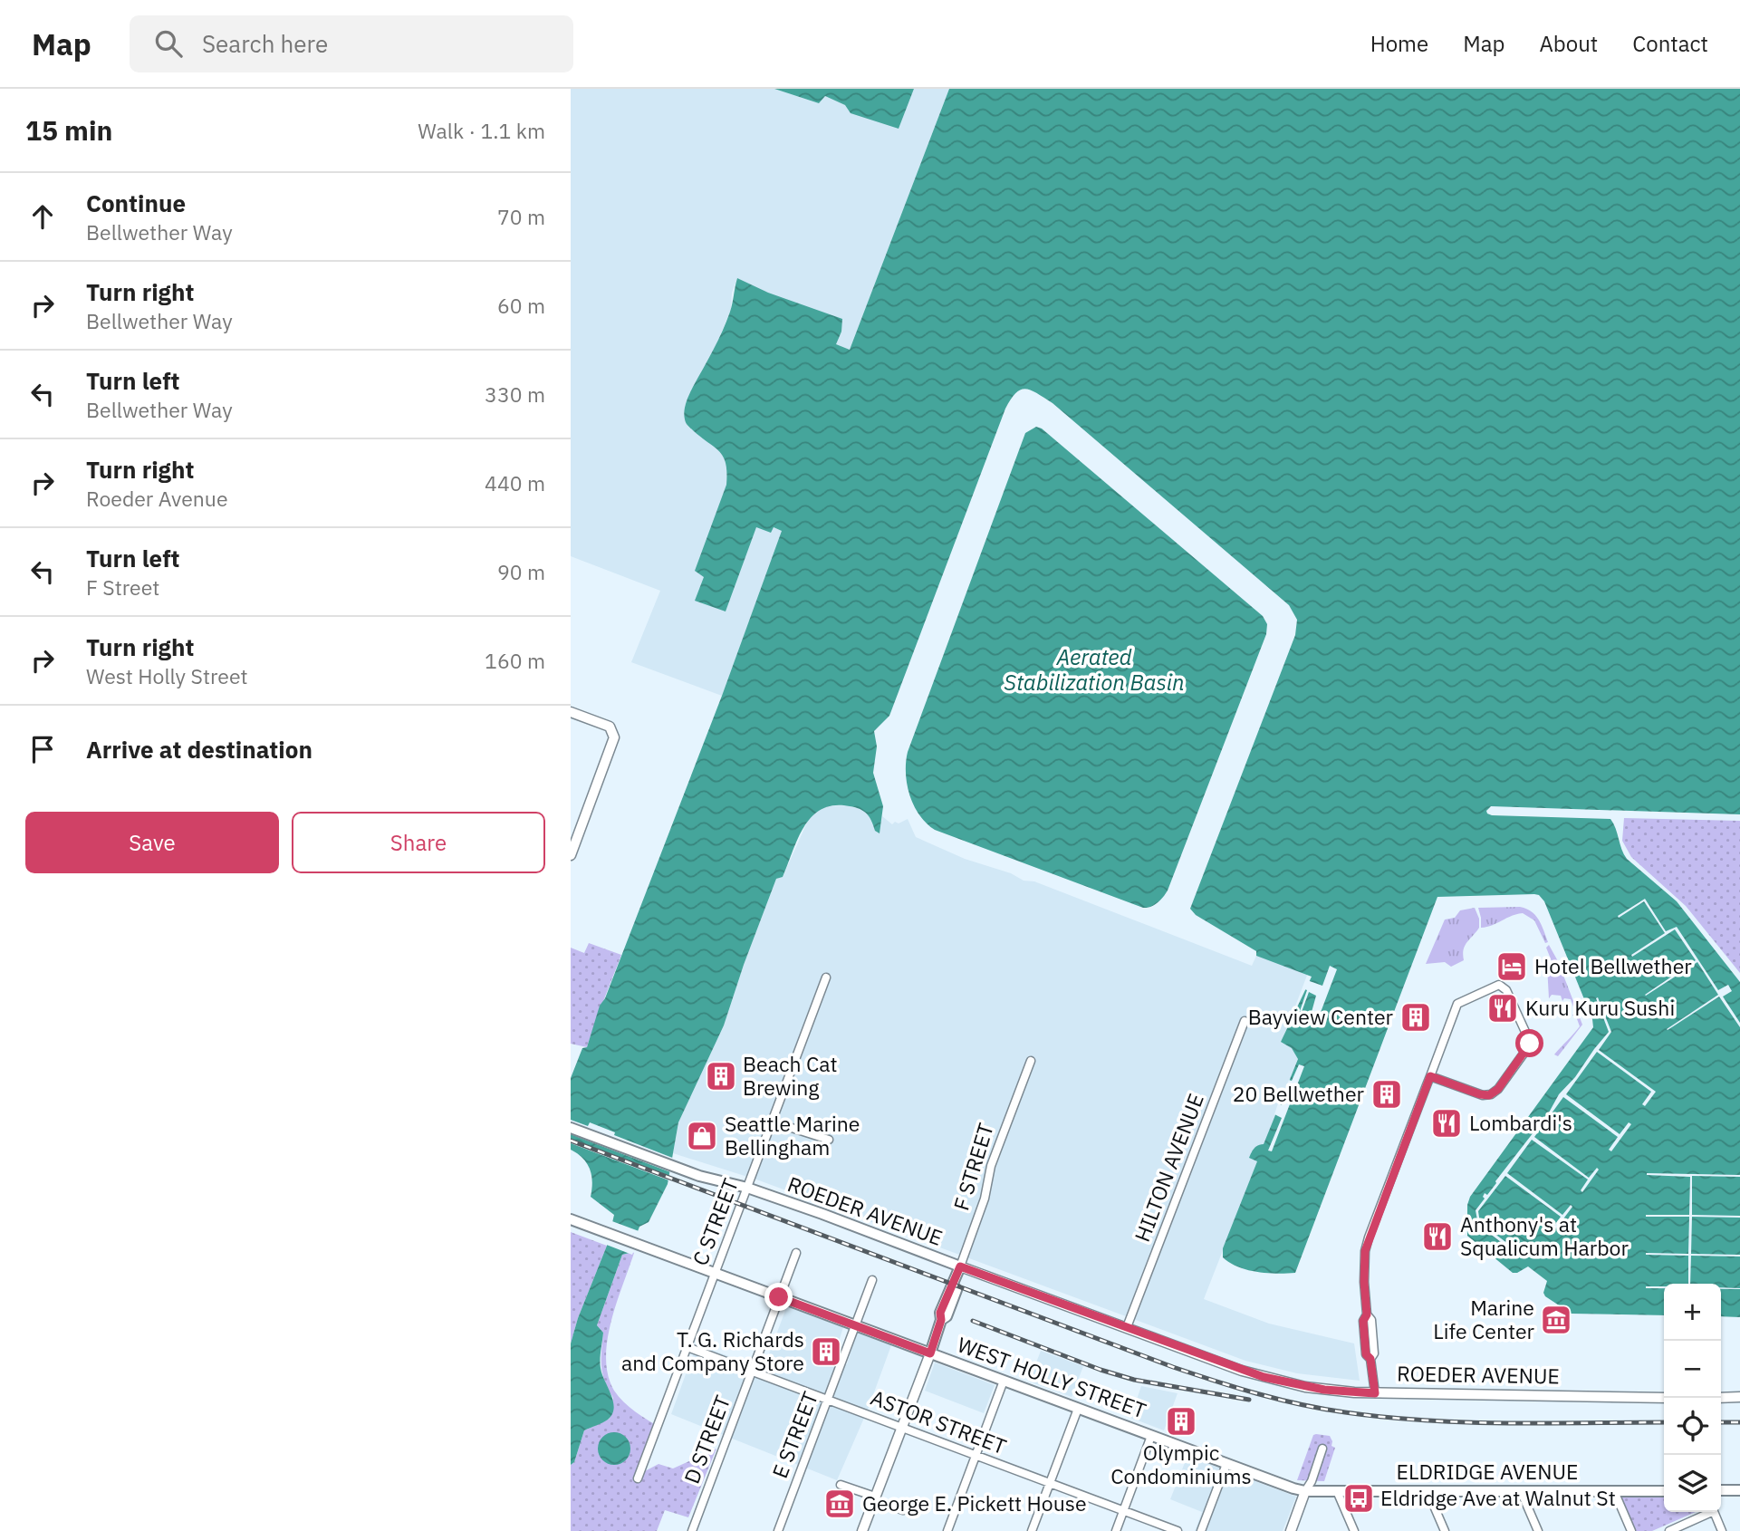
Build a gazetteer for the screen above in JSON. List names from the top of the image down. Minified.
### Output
{"streets":{"main road":["F STREET","ROEDER AVENUE","WEST HOLLY STREET","ELDRIDGE AVENUE"],"street":["HILTON AVENUE","C STREET","ASTOR STREET","E STREET","D STREET"]},"crossings":[["F STREET","ROEDER AVENUE"],["F STREET","WEST HOLLY STREET"],["F STREET","ASTOR STREET"],["HILTON AVENUE","ROEDER AVENUE"],["ROEDER AVENUE","C STREET"],["C STREET","WEST HOLLY STREET"],["C STREET","ASTOR STREET"],["WEST HOLLY STREET","E STREET"],["WEST HOLLY STREET","D STREET"],["WEST HOLLY STREET","ELDRIDGE AVENUE"],["ASTOR STREET","E STREET"],["ASTOR STREET","D STREET"]],"water":["Aerated Stabilization Basin"],"places":{"hotel":["Hotel Bellwether"],"restaurant":["Kuru Kuru Sushi","Lombardi's","Anthony's at Squalicum Harbor"],"building":["Bayview Center","Beach Cat Brewing","20 Bellwether","T. G. Richards and Company Store","Olympic Condominiums"],"shop":["Seattle Marine Bellingham"],"museum":["Marine Life Center","George E. Pickett House"],"bus stop":["Eldridge Ave at Walnut St"]},"page":{"header":"Map","search":"Search here","nav":["Home","Map","About","Contact"],"heading":["15 min","Walk · 1.1 km"],"list":[["Continue","Bellwether Way","70 m"],["Turn right","Bellwether Way","60 m"],["Turn left","Bellwether Way","330 m"],["Turn right","Roeder Avenue","440 m"],["Turn left","F Street","90 m"],["Turn right","West Holly Street","160 m"],"Arrive at destination"],"buttons":["Save","Share"],"map_buttons":["+","−"]}}
